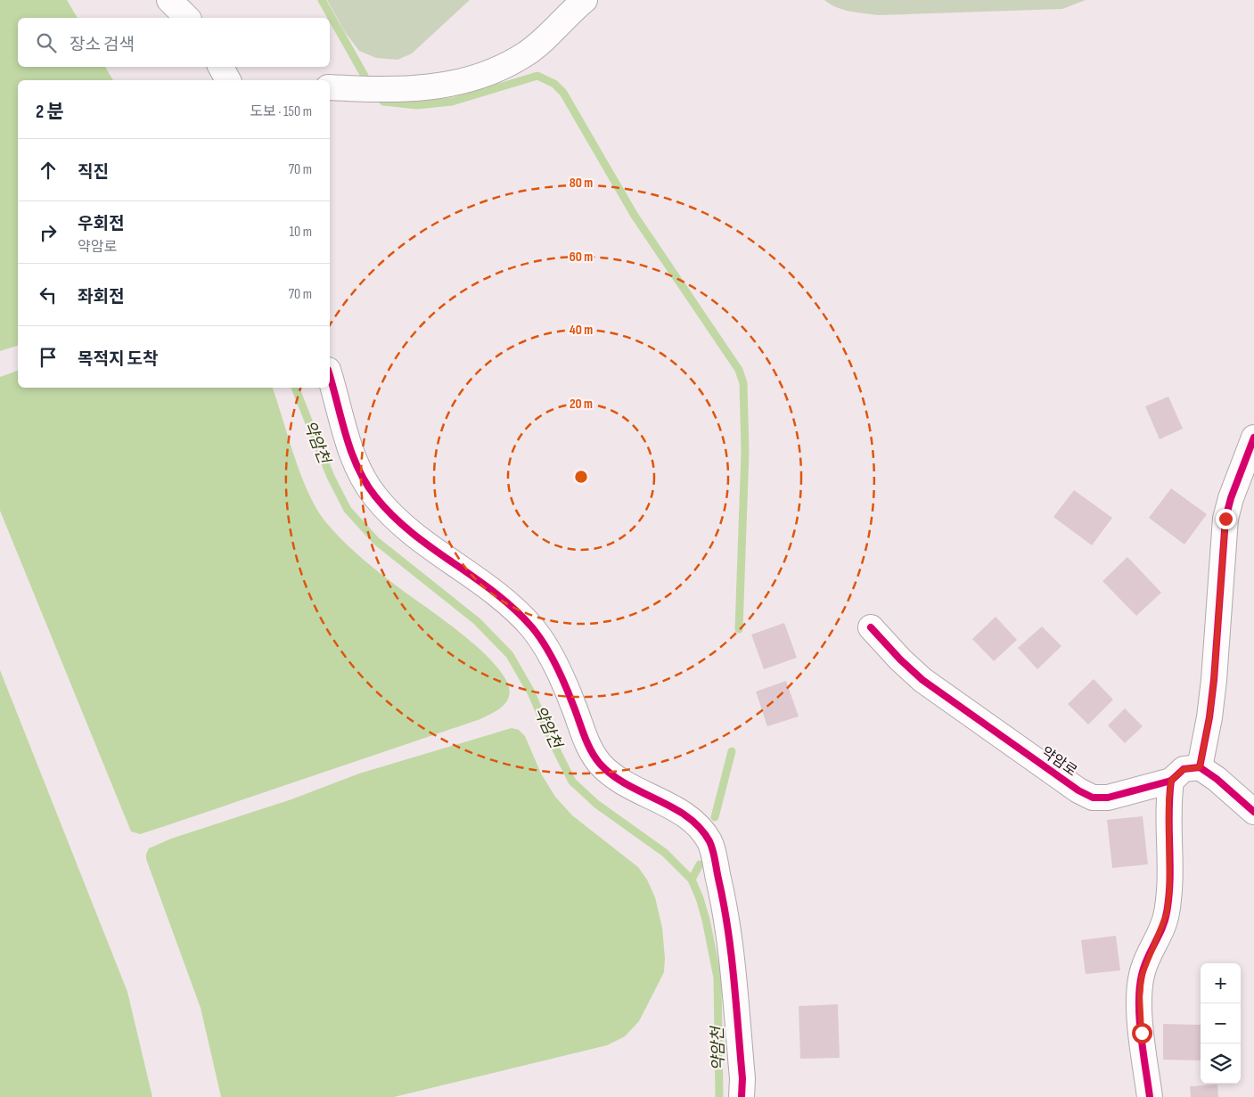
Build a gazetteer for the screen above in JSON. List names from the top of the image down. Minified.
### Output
{"streets":{"street":["약암로"]},"water":["약암천"],"page":{"search":"장소 검색","heading":["2 분","도보 · 150 m"],"list":[["직진","70 m"],["우회전","약암로","10 m"],["좌회전","70 m"],"목적지 도착"],"map_buttons":["+","−"]},"rings":["80 m","60 m","40 m","20 m"]}
